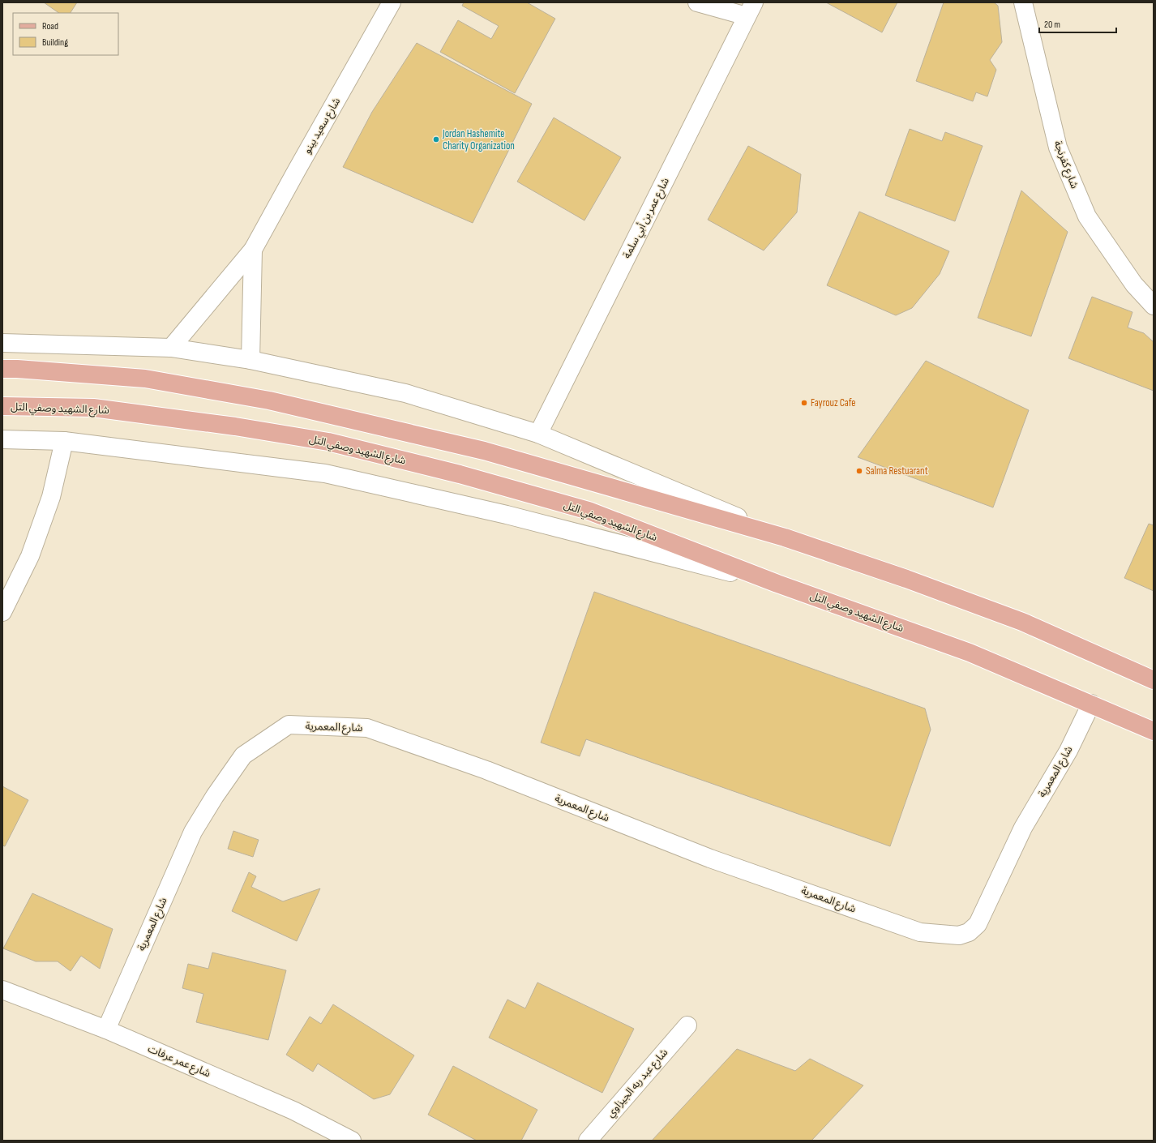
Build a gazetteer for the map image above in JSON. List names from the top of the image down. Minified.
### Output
{"streets":{"main road":["شارع الشهيد وصفي التل"],"street":["شارع سعيد بينو","شارع كفرنجة","شارع عمر بن أبي سلمة","شارع المعمرية","شارع عمر عرفات","شارع عبد ربه الجيزاوي"]},"crossings":[["شارع الشهيد وصفي التل","شارع المعمرية"],["شارع المعمرية","شارع عمر عرفات"]],"places":["Jordan Hashemite Charity Organization","Fayrouz Cafe","Salma Restuarant"],"legend":["Road","Building"],"scale_bar":"20 m"}
